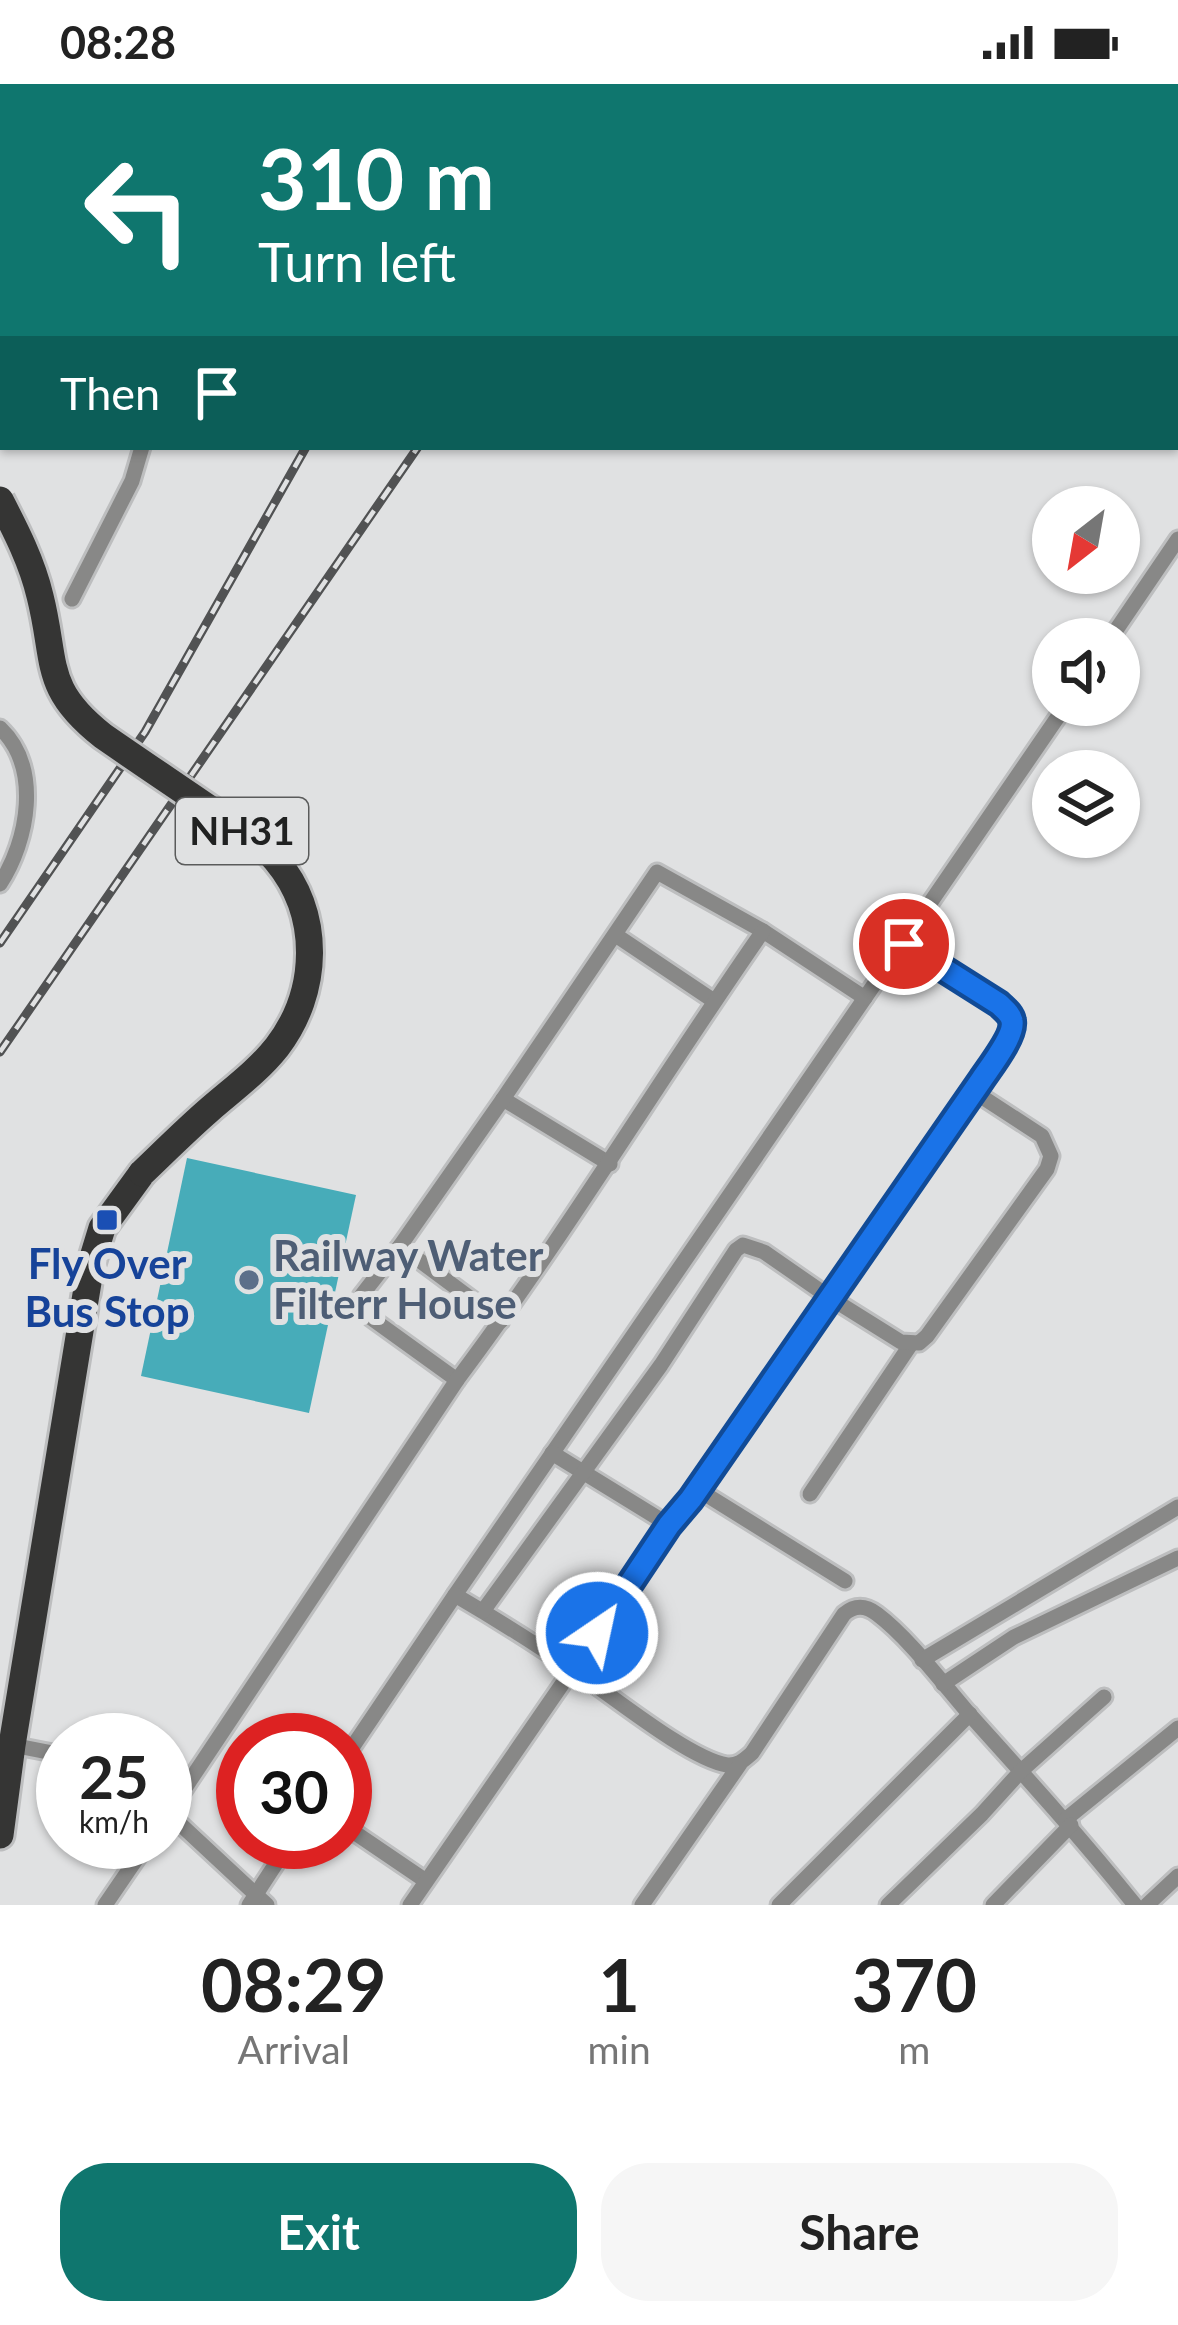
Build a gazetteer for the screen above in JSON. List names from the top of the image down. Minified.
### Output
{"streets":{"highway":["NH31"]},"places":{"transit":["Fly Over Bus Stop"],"other":["Railway Water Filterr House"]},"north":"bottom left","page":{"status":"08:28","turn":["310 m","Turn left"],"then":"Then","speed":"25 km/h","limit":"30","eta":["08:29","Arrival","1","min","370","m"],"buttons":["Exit","Share"]}}
